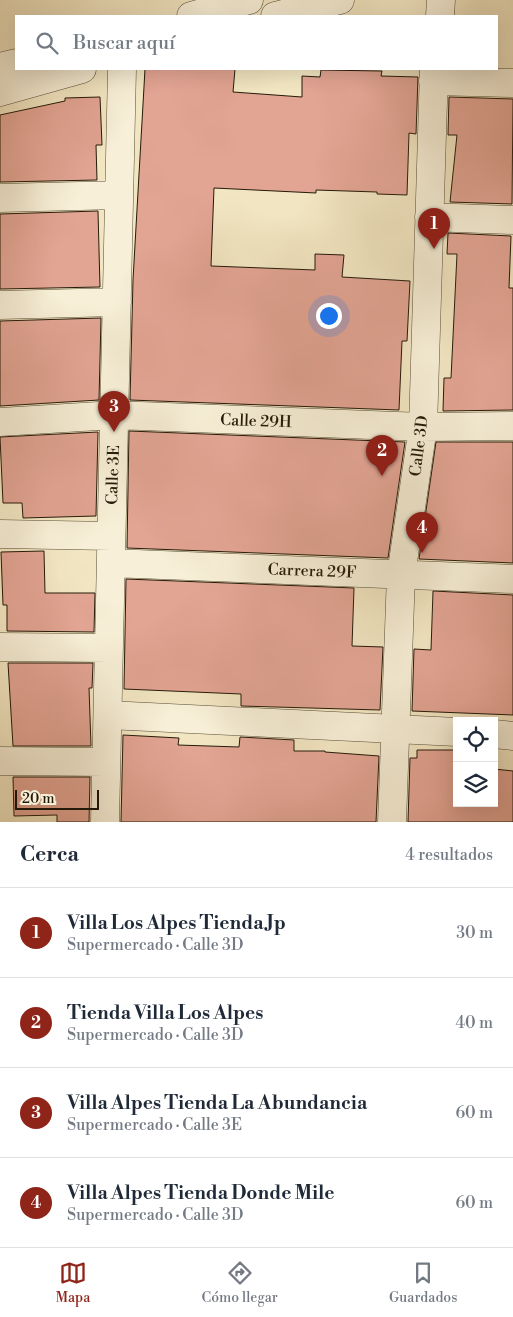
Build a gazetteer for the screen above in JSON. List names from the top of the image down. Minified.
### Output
{"streets":{"street":["Calle 29H","Calle 3D","Calle 3E","Carrera 29F"]},"crossings":[["Calle 29H","Calle 3D"],["Calle 29H","Calle 3E"],["Calle 3D","Carrera 29F"],["Calle 3E","Carrera 29F"]],"scale_bar":"20 m","page":{"search":"Buscar aquí","pins":["1","3","2","4"],"scale":"20 m","heading":["Cerca","4 resultados"],"list":[{"mark":"1","name":"Villa Los Alpes Tienda Jp","note":"Supermercado · Calle 3D","value":"30 m"},{"mark":"2","name":"Tienda Villa Los Alpes","note":"Supermercado · Calle 3D","value":"40 m"},{"mark":"3","name":"Villa Alpes Tienda La Abundancia","note":"Supermercado · Calle 3E","value":"60 m"},{"mark":"4","name":"Villa Alpes Tienda Donde Mile","note":"Supermercado · Calle 3D","value":"60 m"}],"nav":["Mapa","Cómo llegar","Guardados"]}}
